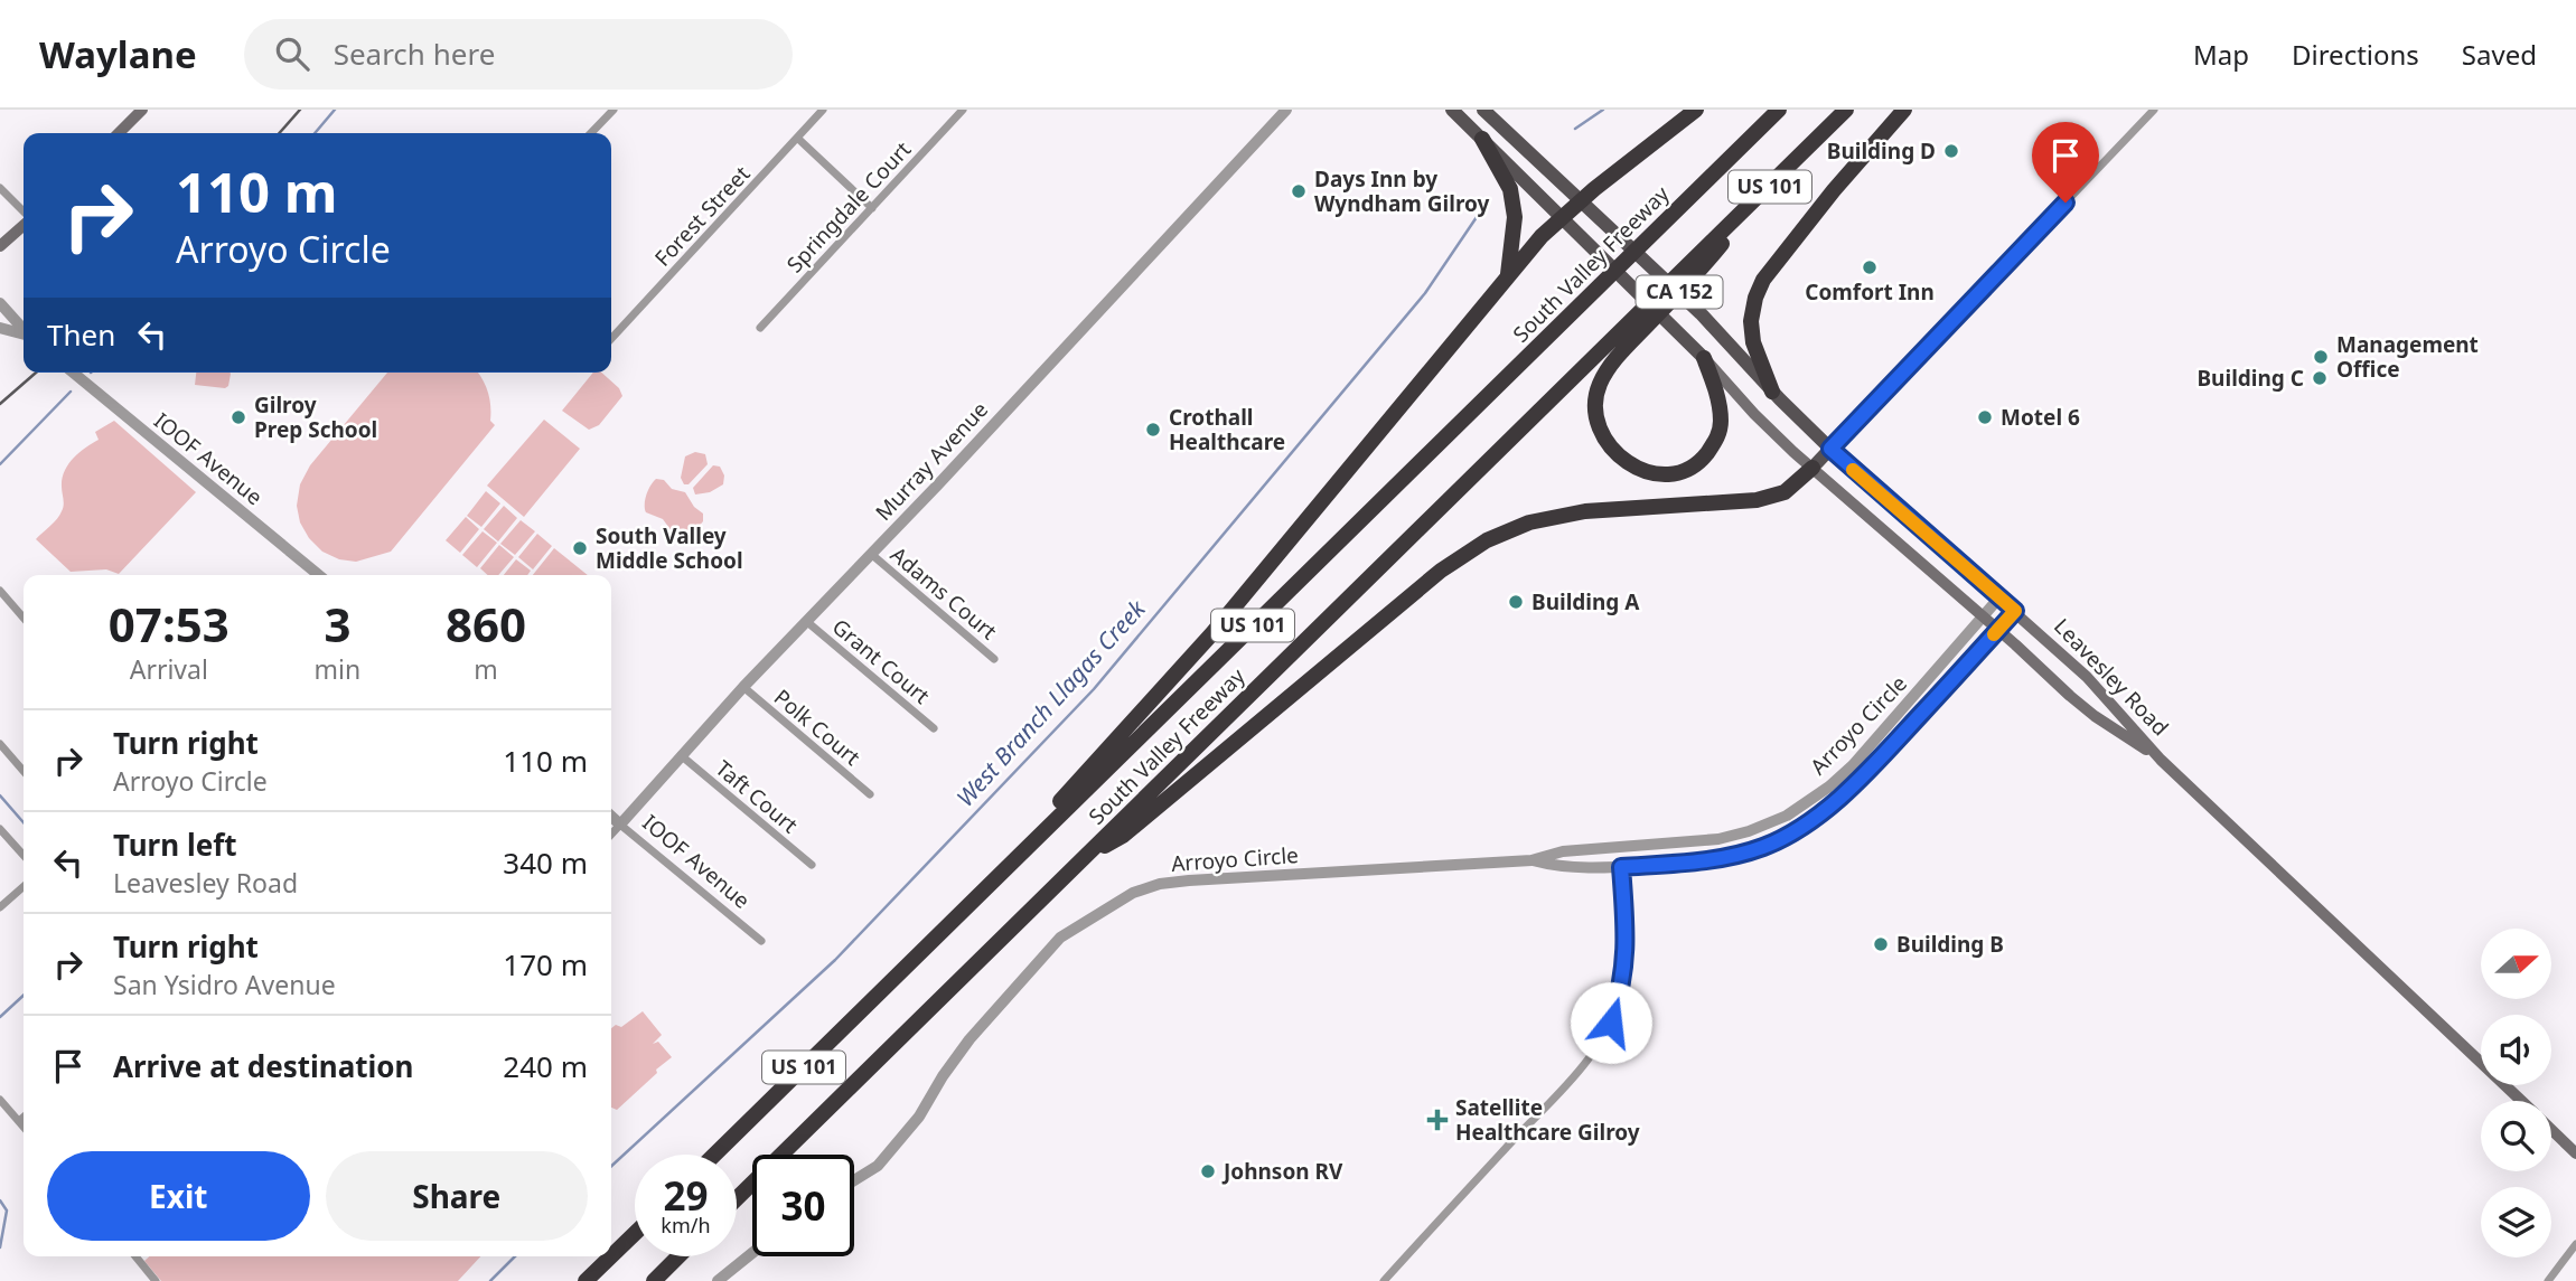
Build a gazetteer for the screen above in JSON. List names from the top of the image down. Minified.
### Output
{"streets":{"highway":["US 101","South Valley Freeway"],"main road":["CA 152","Leavesley Road"],"street":["Springdale Court","Forest Street","IOOF Avenue","Murray Avenue","Adams Court","Grant Court","Arroyo Circle","Polk Court","Taft Court"]},"crossings":[["US 101","South Valley Freeway"],["IOOF Avenue","Murray Avenue"],["Murray Avenue","Adams Court"],["Murray Avenue","Grant Court"],["Murray Avenue","Polk Court"],["Murray Avenue","Taft Court"],["Leavesley Road","Arroyo Circle"]],"water":["West Branch Llagas Creek"],"places":{"other":["Building D","Days Inn by Wyndham Gilroy","Comfort Inn","Management Office","Building C","Gilroy Prep School","Motel 6","Crothall Healthcare","South Valley Middle School","Building A","Building B","Johnson RV"],"health":["Satellite Healthcare Gilroy"]},"north":"right","page":{"header":"Waylane","search":"Search here","nav":["Map","Directions","Saved"],"turn":["110 m","Arroyo Circle"],"then":"Then","eta":["07:53","Arrival","3","min","860","m"],"list":[{"name":"Turn right","note":"Arroyo Circle","value":"110 m"},{"name":"Turn left","note":"Leavesley Road","value":"340 m"},{"name":"Turn right","note":"San Ysidro Avenue","value":"170 m"},{"name":"Arrive at destination","value":"240 m"}],"buttons":["Exit","Share"],"speed":"29 km/h","limit":"30"}}
